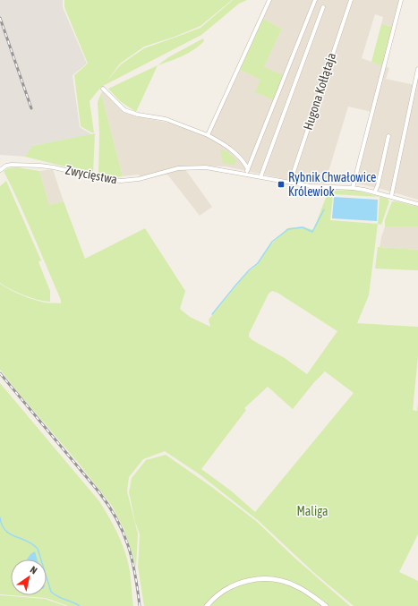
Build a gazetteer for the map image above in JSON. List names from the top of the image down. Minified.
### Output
{"streets":{"street":["Hugona Kołłątaja","Zwycięstwa"]},"crossings":[["Hugona Kołłątaja","Zwycięstwa"]],"parks":["Maliga"],"places":{"transit":["Rybnik Chwałowice Królewiok"]},"north":"top right"}
